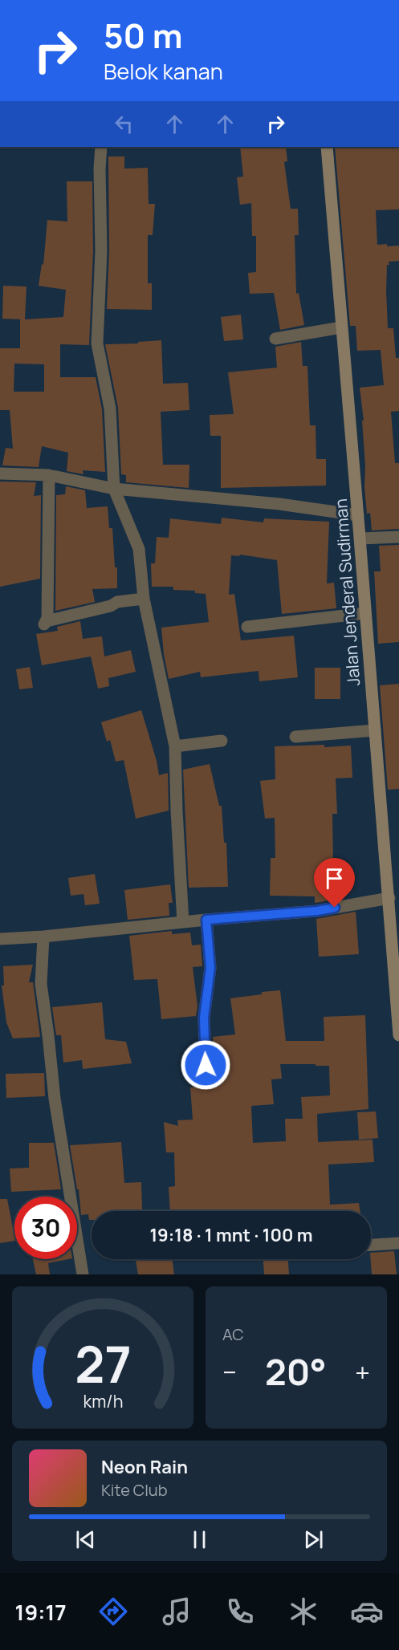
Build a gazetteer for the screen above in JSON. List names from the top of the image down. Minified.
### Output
{"streets":{"main road":["Jalan Jenderal Sudirman"]},"page":{"turn":["50 m","Belok kanan"],"limit":"30","trip":"19:18 · 1 mnt · 100 m","tile":"AC","heat":["−","20°","+"],"song":["Neon Rain","Kite Club"],"tabs":"19:17","gauge":["27","km/h"]}}
